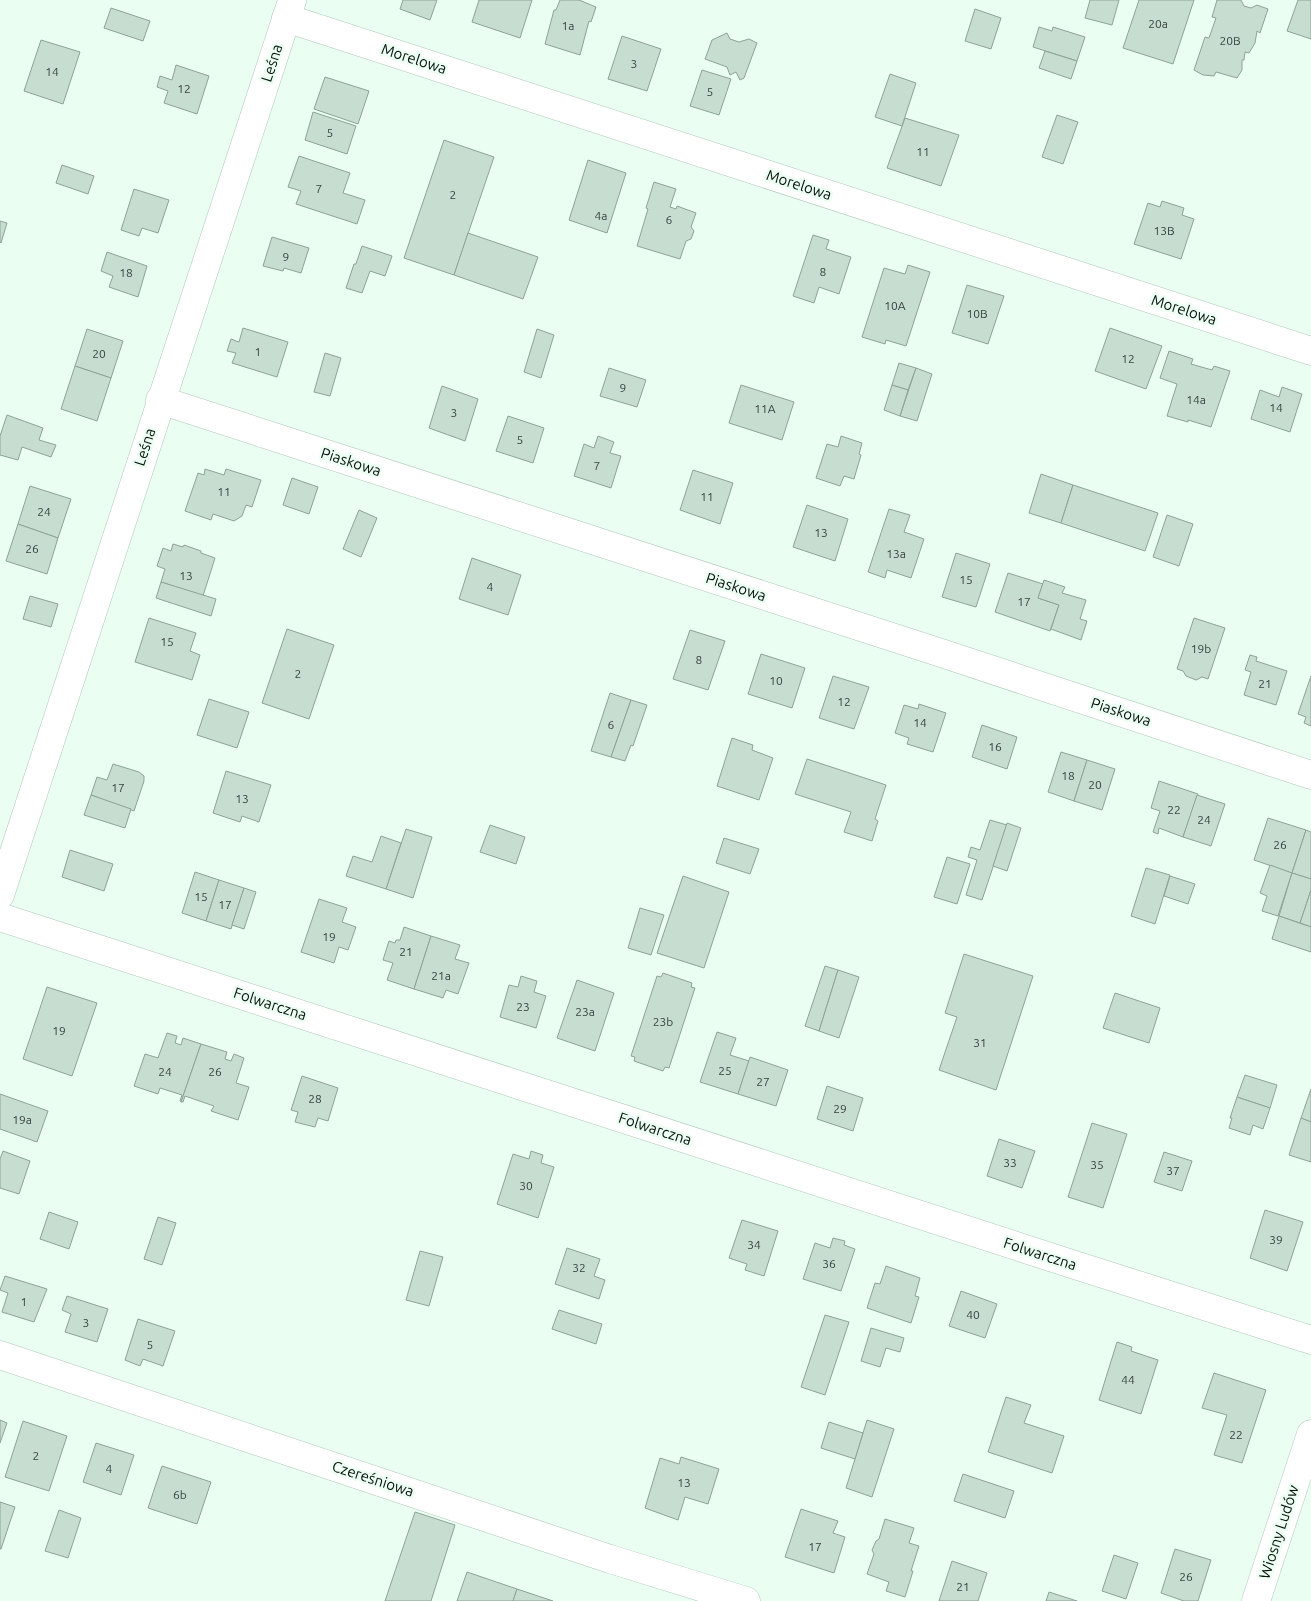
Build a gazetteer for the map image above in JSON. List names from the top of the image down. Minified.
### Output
{"streets":{"street":["Morelowa","Leśna","Piaskowa","Folwarczna","Czereśniowa","Wiosny Ludów"]},"crossings":[["Morelowa","Leśna"],["Leśna","Piaskowa"]],"house_numbers":["20a","1a","20B","3","14","12","5","5","11","7","2","4a","6","13B","9","8","18","10A","10B","1","20","12","9","14a","14","11A","3","5","7","11","11","24","13","26","13a","13","15","4","17","15","19b","8","2","10","21","12","14","6","16","18","20","17","13","22","24","26","15","17","19","21","21a","23","23a","23b","19","31","25","24","26","27","28","29","19a","33","35","37","30","39","34","36","32","1","40","3","5","44","22","2","4","13","6b","17","26","21"]}
